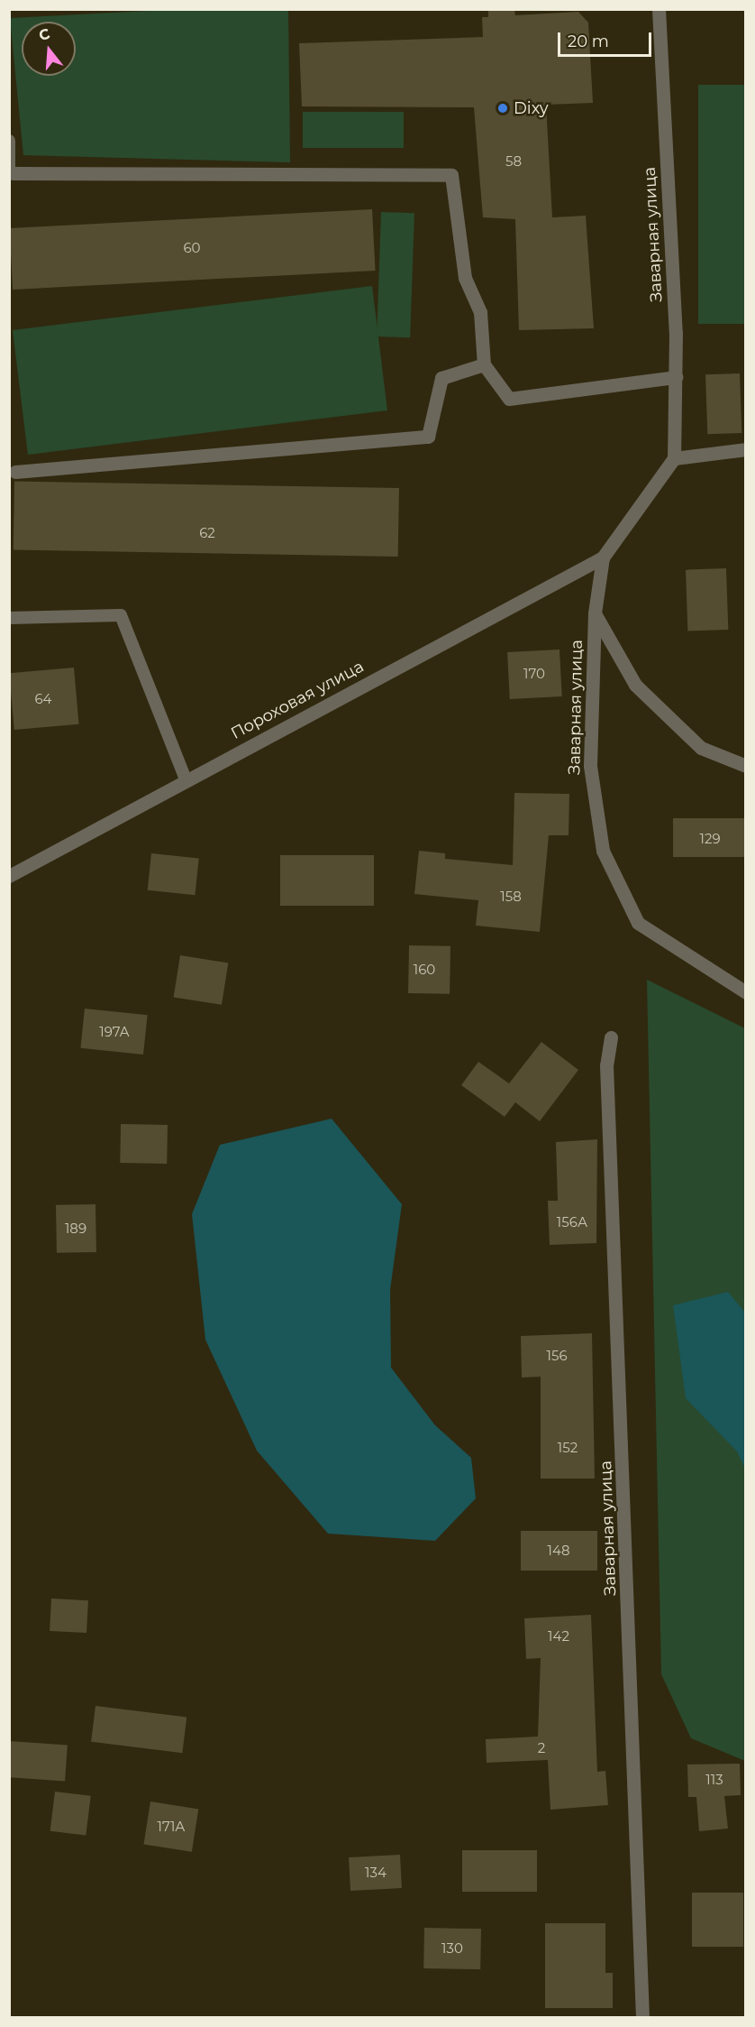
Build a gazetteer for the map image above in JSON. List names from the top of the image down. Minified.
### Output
{"streets":{"street":["Заварная улица","Пороховая улица"]},"crossings":[["Заварная улица","Пороховая улица"]],"places":["Dixy"],"house_numbers":["58","60","62","170","64","129","158","160","197А","156А","189","156","152","148","142","2","113","171А","134","130"],"scale_bar":"20 m","north":"top"}
